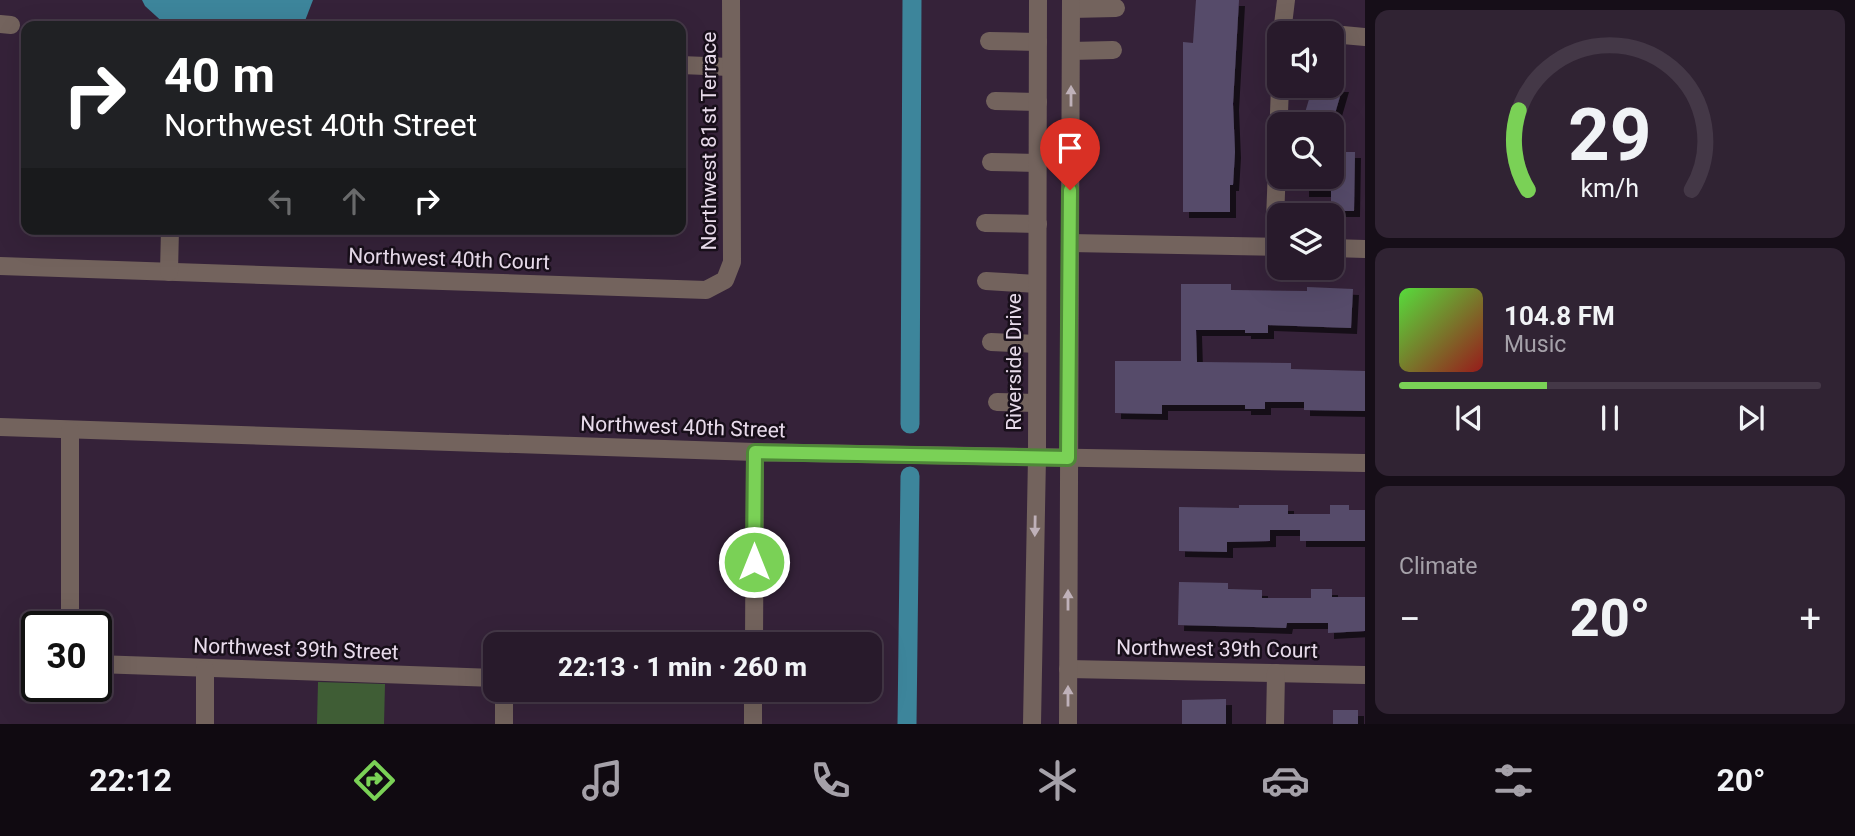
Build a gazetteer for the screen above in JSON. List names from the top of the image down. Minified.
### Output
{"streets":{"street":["Northwest 81st Terrace","Northwest 40th Court","Riverside Drive","Northwest 40th Street","Northwest 39th Street","Northwest 39th Court"]},"crossings":[["Northwest 81st Terrace","Northwest 40th Court"],["Riverside Drive","Northwest 40th Street"]],"page":{"turn":["40 m","Northwest 40th Street"],"song":["104.8 FM","Music"],"tile":"Climate","heat":["−","20°","+"],"limit":"30","trip":"22:13 · 1 min · 260 m","tabs":["22:12","20°"],"gauge":["29","km/h"]}}
